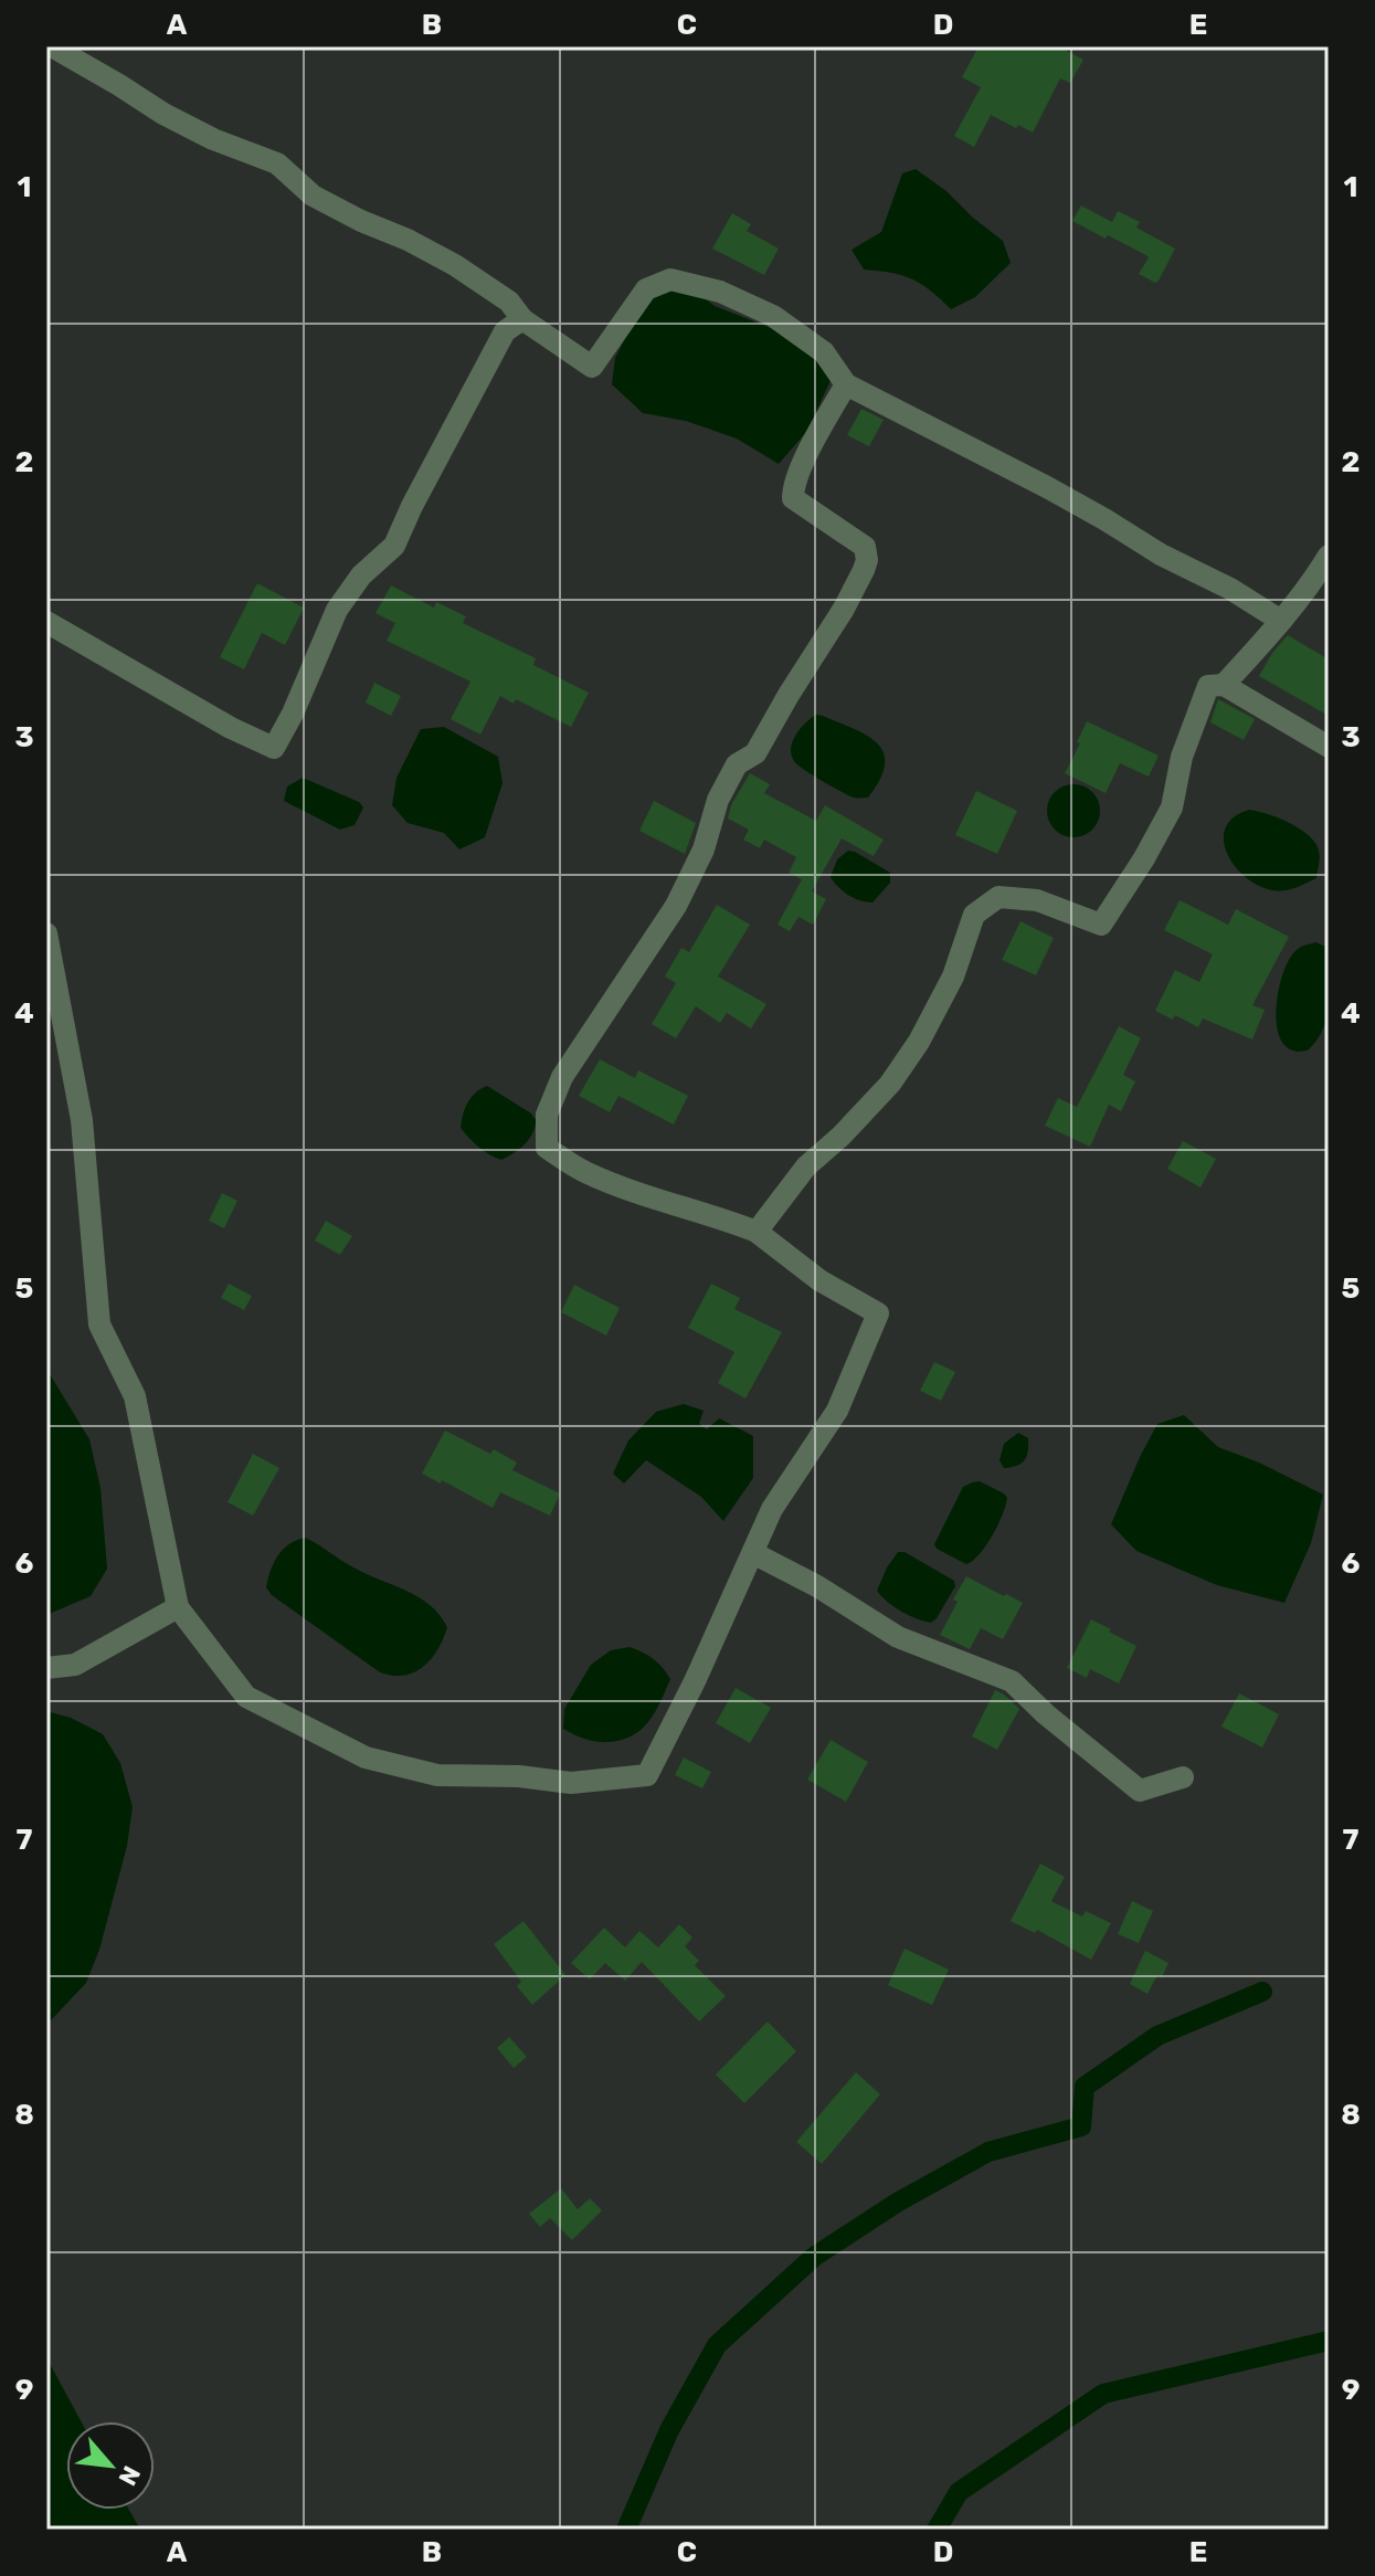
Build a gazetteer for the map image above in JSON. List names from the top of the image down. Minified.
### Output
{"north":"bottom right","grid":{"columns":["A","B","C","D","E"],"rows":["1","2","3","4","5","6","7","8","9"]}}
